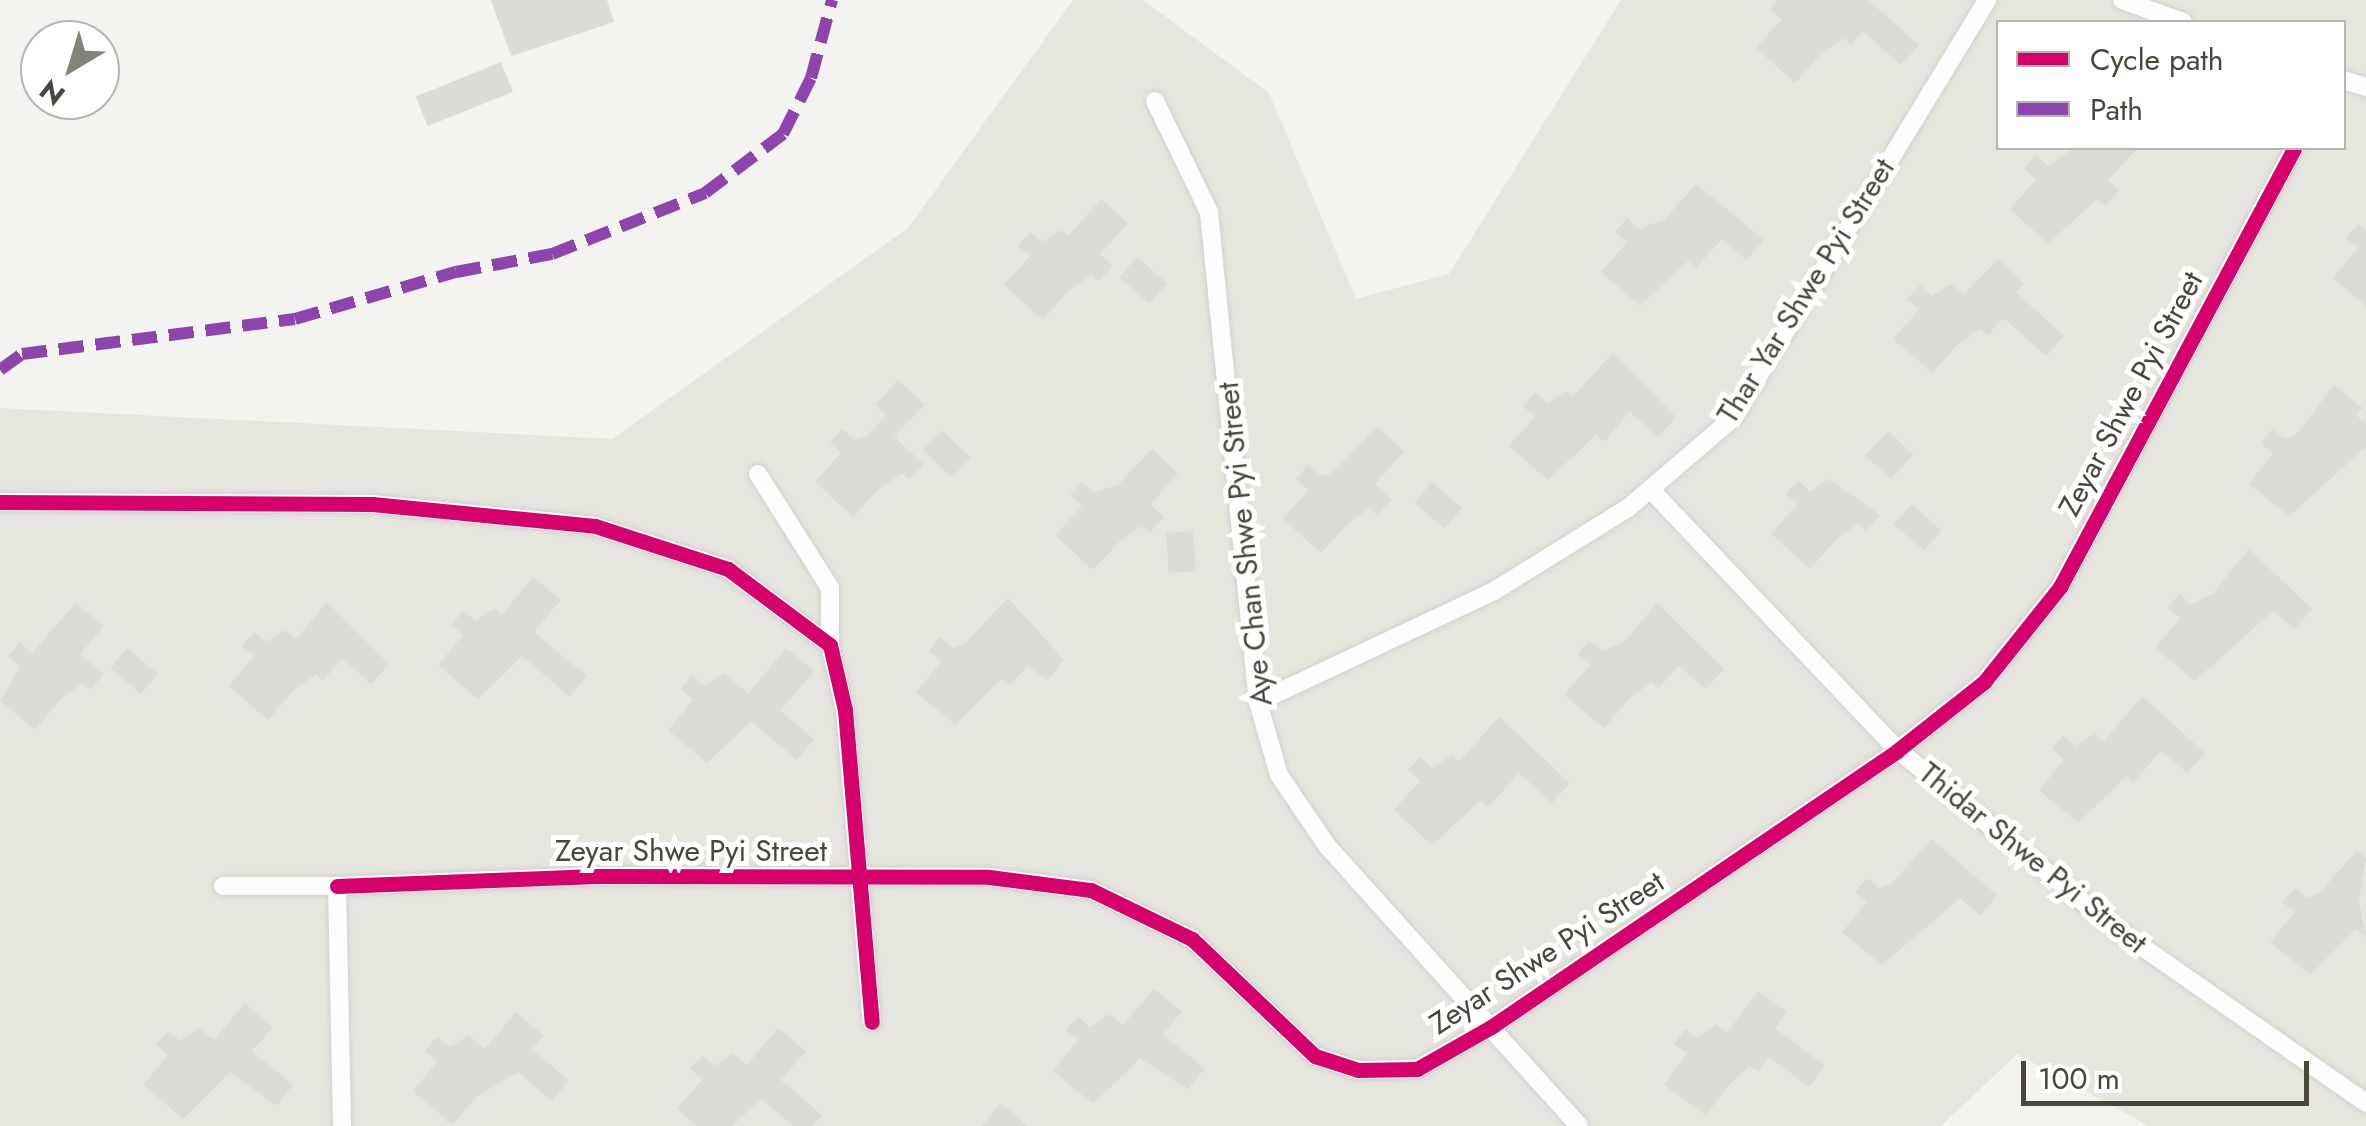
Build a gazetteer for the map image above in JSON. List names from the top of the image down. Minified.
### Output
{"streets":{"street":["Thar Yar Shwe Pyi Street","Zeyar Shwe Pyi Street","Aye Chan Shwe Pyi Street","Thidar Shwe Pyi Street"]},"crossings":[["Thar Yar Shwe Pyi Street","Aye Chan Shwe Pyi Street"],["Thar Yar Shwe Pyi Street","Thidar Shwe Pyi Street"],["Zeyar Shwe Pyi Street","Aye Chan Shwe Pyi Street"],["Zeyar Shwe Pyi Street","Thidar Shwe Pyi Street"]],"legend":["Cycle path","Path"],"scale_bar":"100 m","north":"bottom left"}
